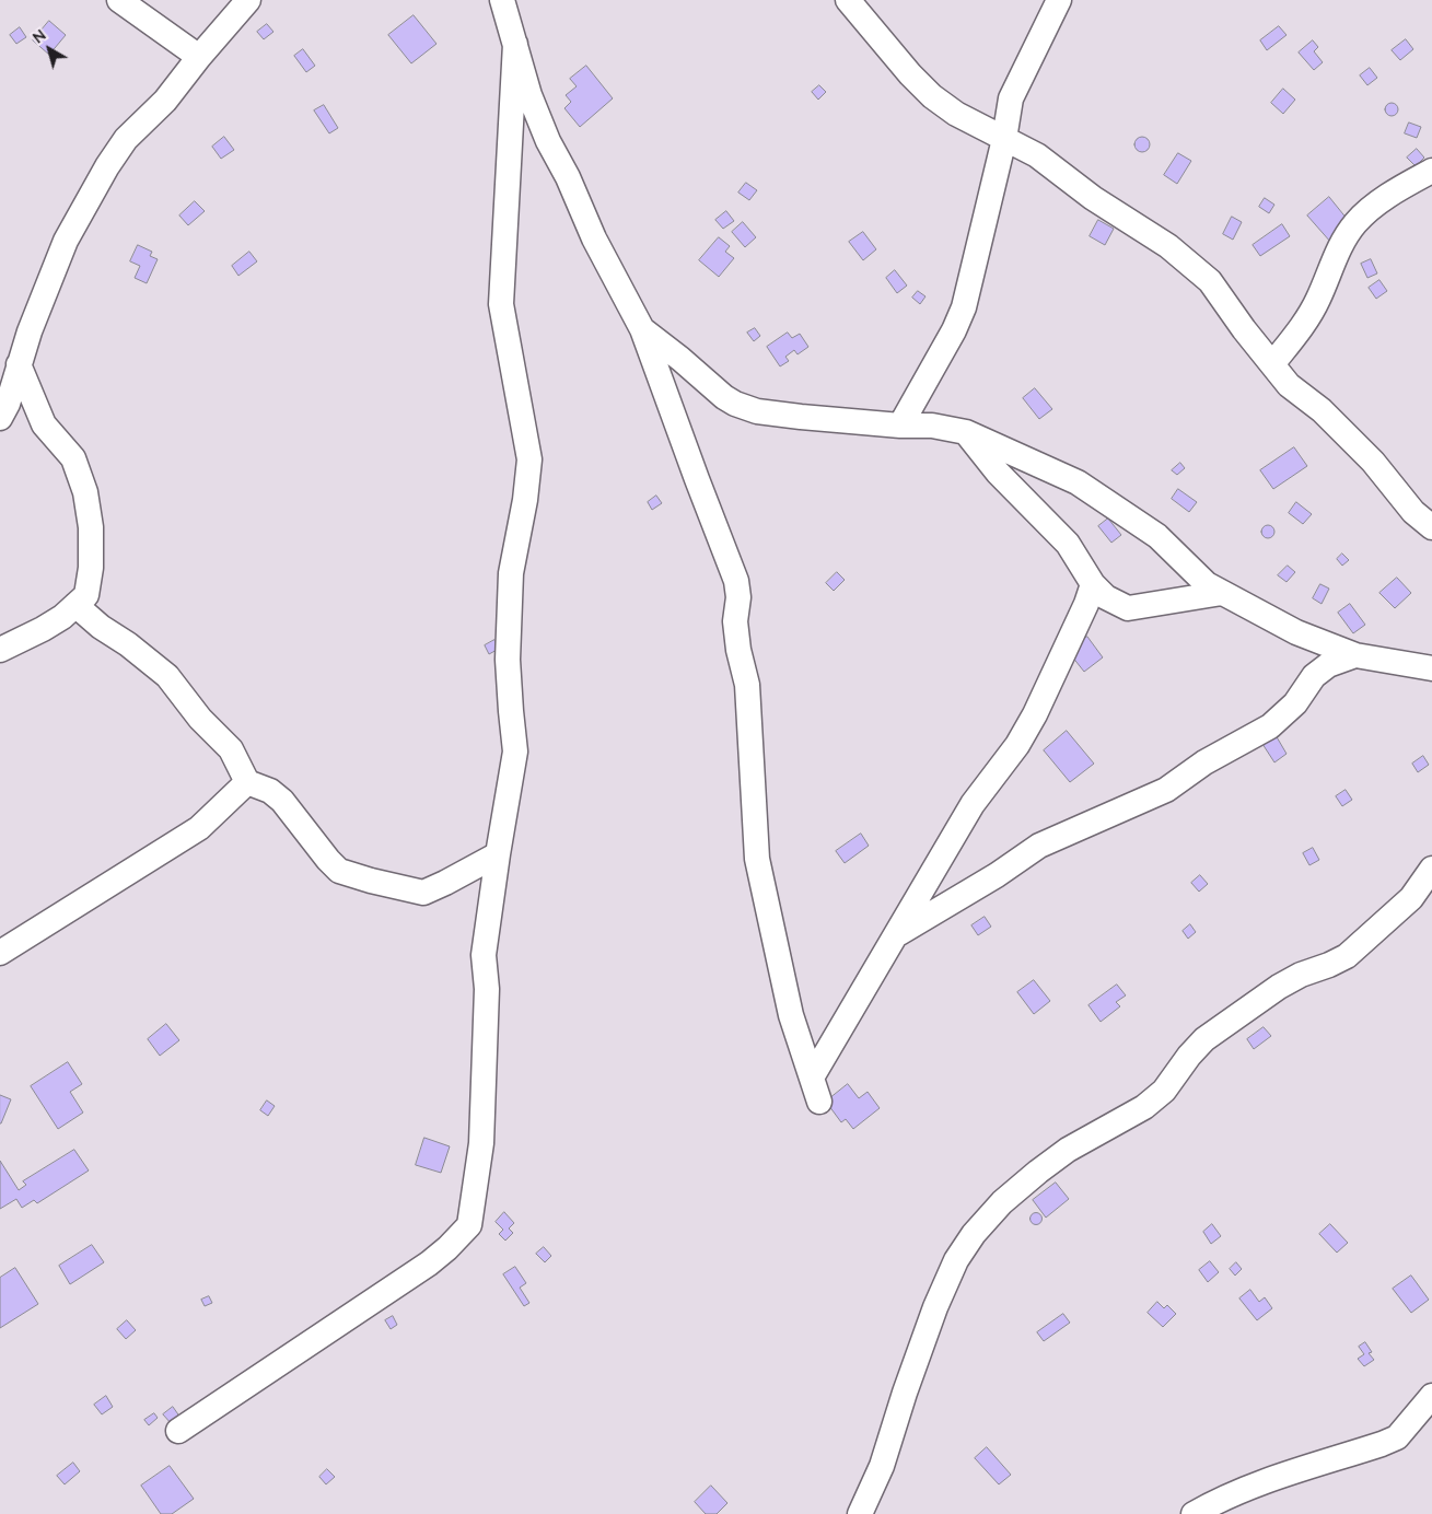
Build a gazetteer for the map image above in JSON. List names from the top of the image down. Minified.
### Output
{"north":"top left"}
